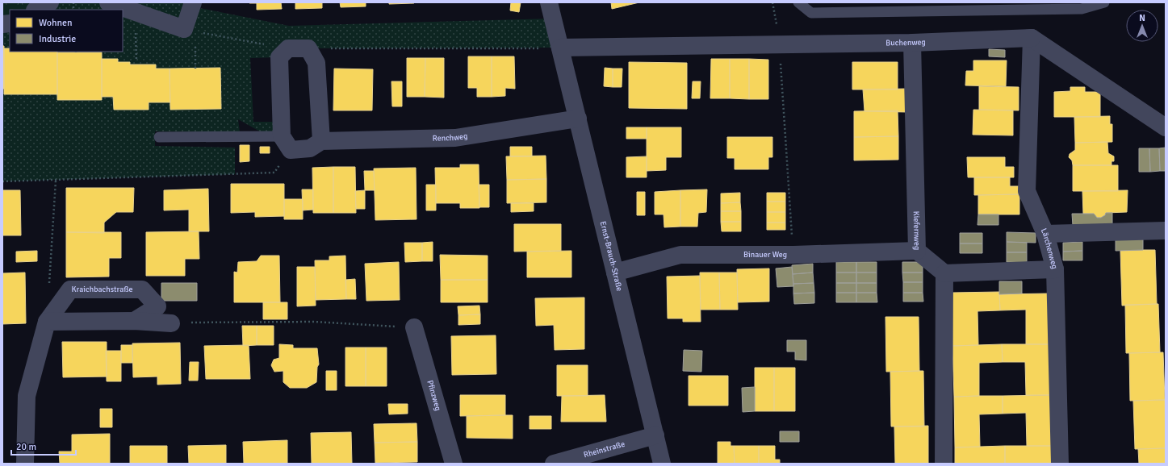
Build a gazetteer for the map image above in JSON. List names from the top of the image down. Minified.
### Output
{"streets":{"street":["Buchenweg","Renchweg","Kiefernweg","Lärchenweg","Binauer Weg","Ernst-Brauch-Straße","Kraichbachstraße","Pfinzweg","Rheinstraße"]},"crossings":[["Buchenweg","Kiefernweg"],["Buchenweg","Lärchenweg"],["Renchweg","Ernst-Brauch-Straße"],["Kiefernweg","Binauer Weg"],["Binauer Weg","Ernst-Brauch-Straße"],["Ernst-Brauch-Straße","Rheinstraße"]],"legend":["Wohnen","Industrie"],"scale_bar":"20 m","north":"top"}
